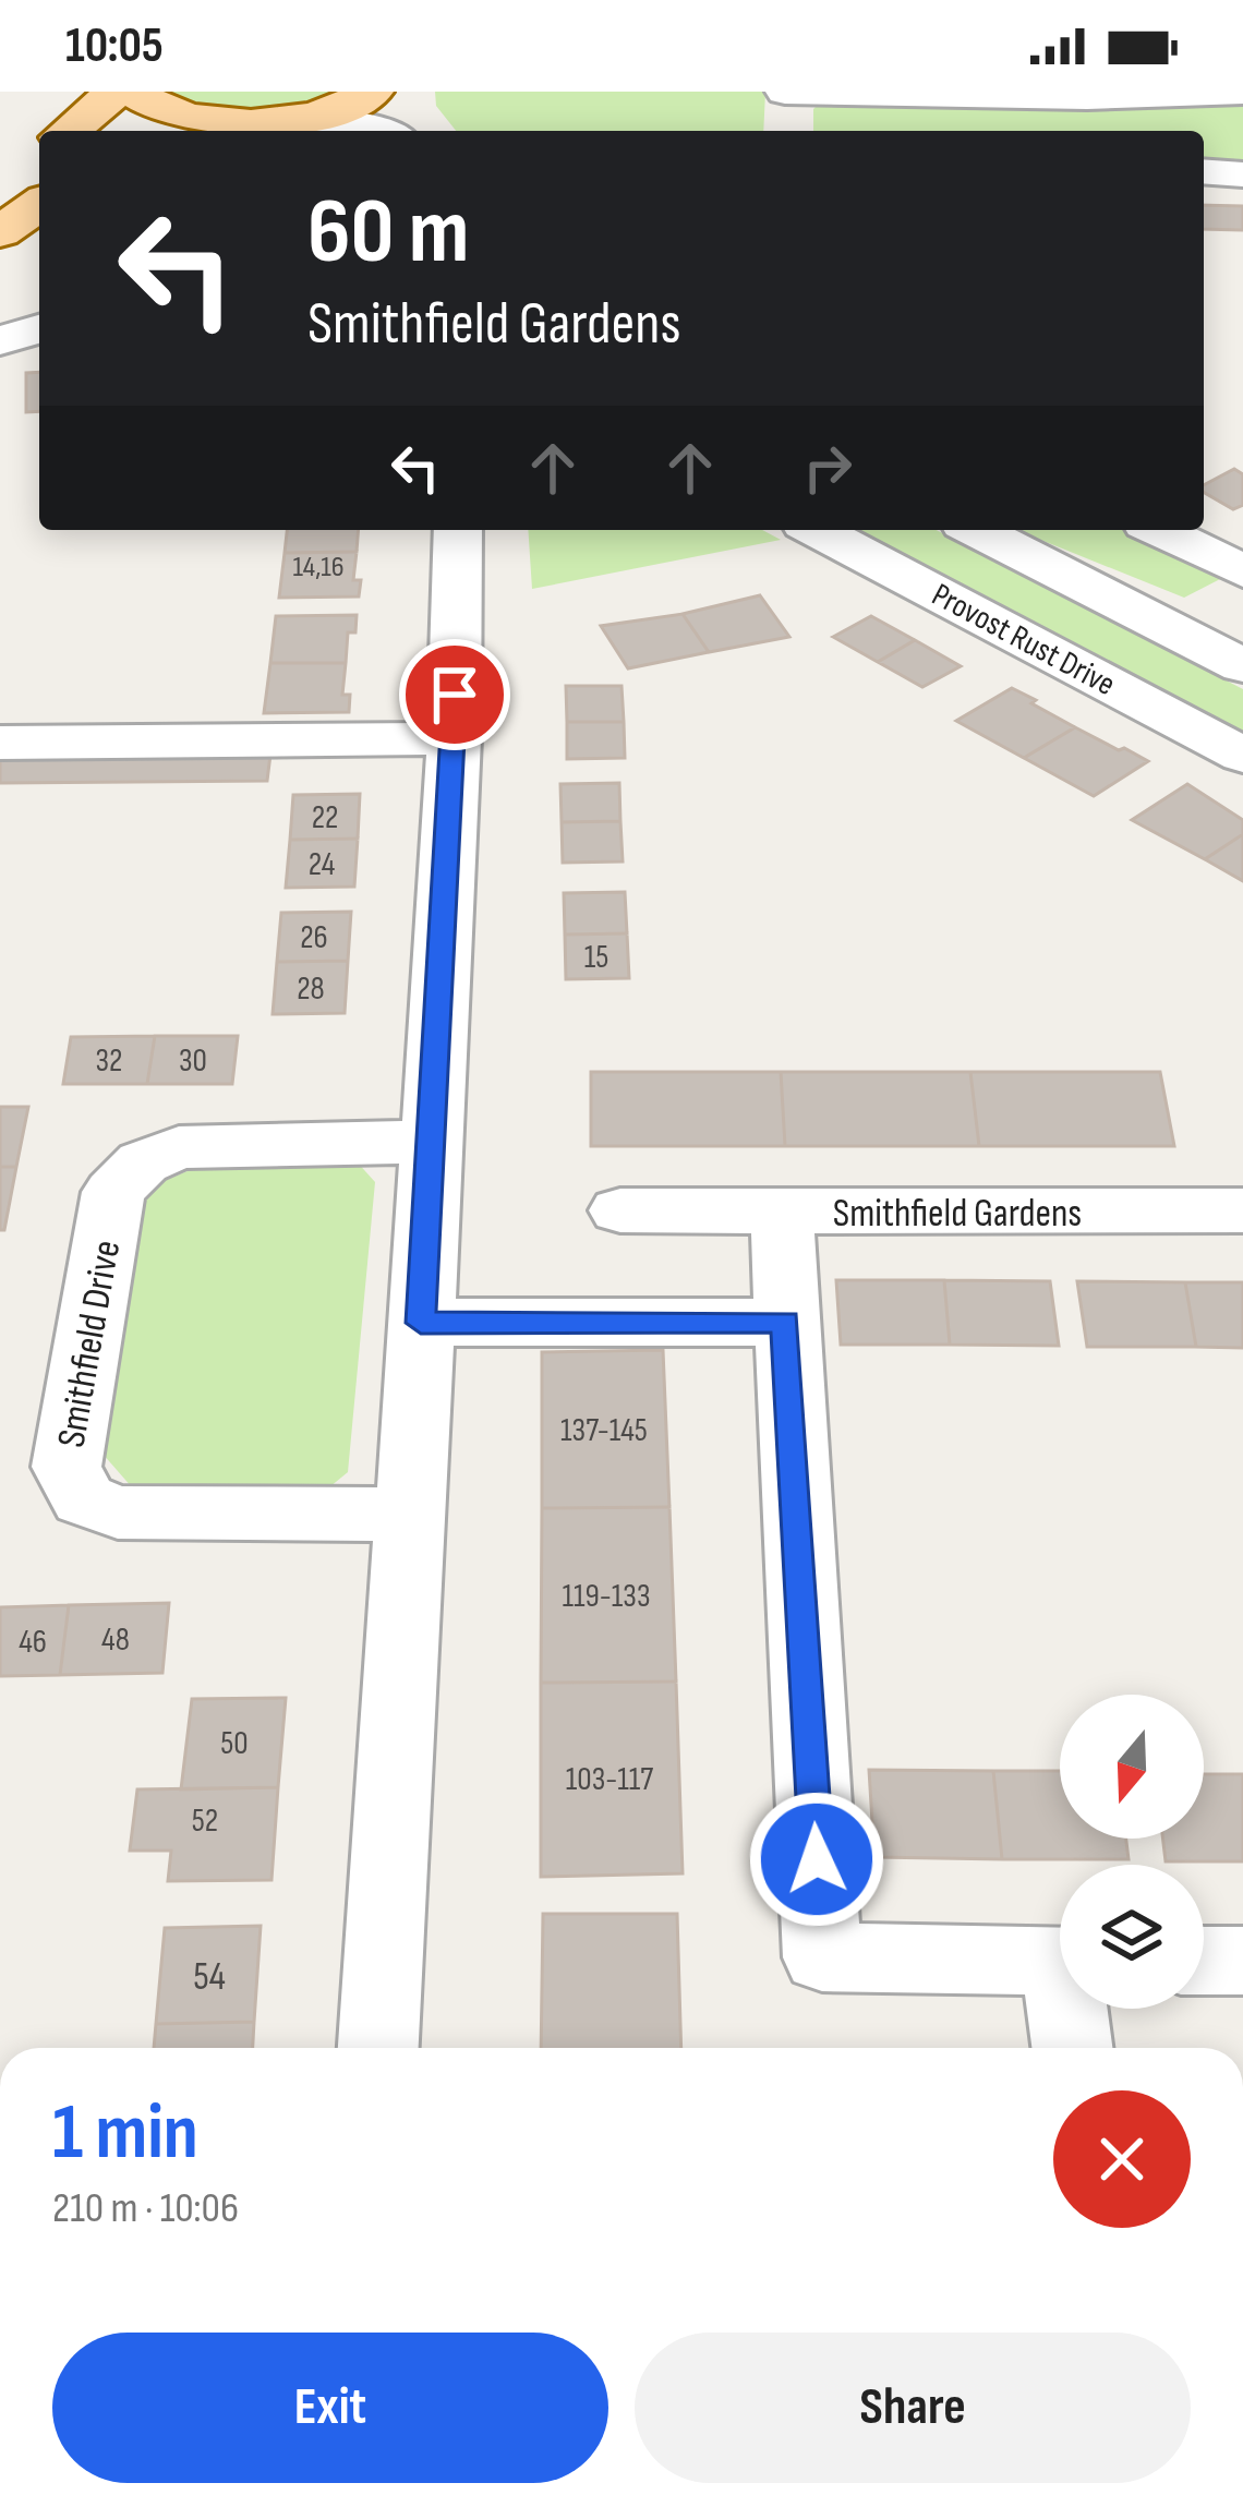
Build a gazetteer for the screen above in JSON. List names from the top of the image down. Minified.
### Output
{"streets":{"street":["Provost Rust Drive","Smithfield Gardens","Smithfield Drive"]},"house_numbers":["14,16","22","24","26","15","28","32","30","137-145","119-133","48","46","50","103-117","52","54"],"north":"bottom","page":{"status":"10:05","turn":["60 m","Smithfield Gardens"],"heading":["1 min","210 m · 10:06"],"buttons":["Exit","Share"]}}
